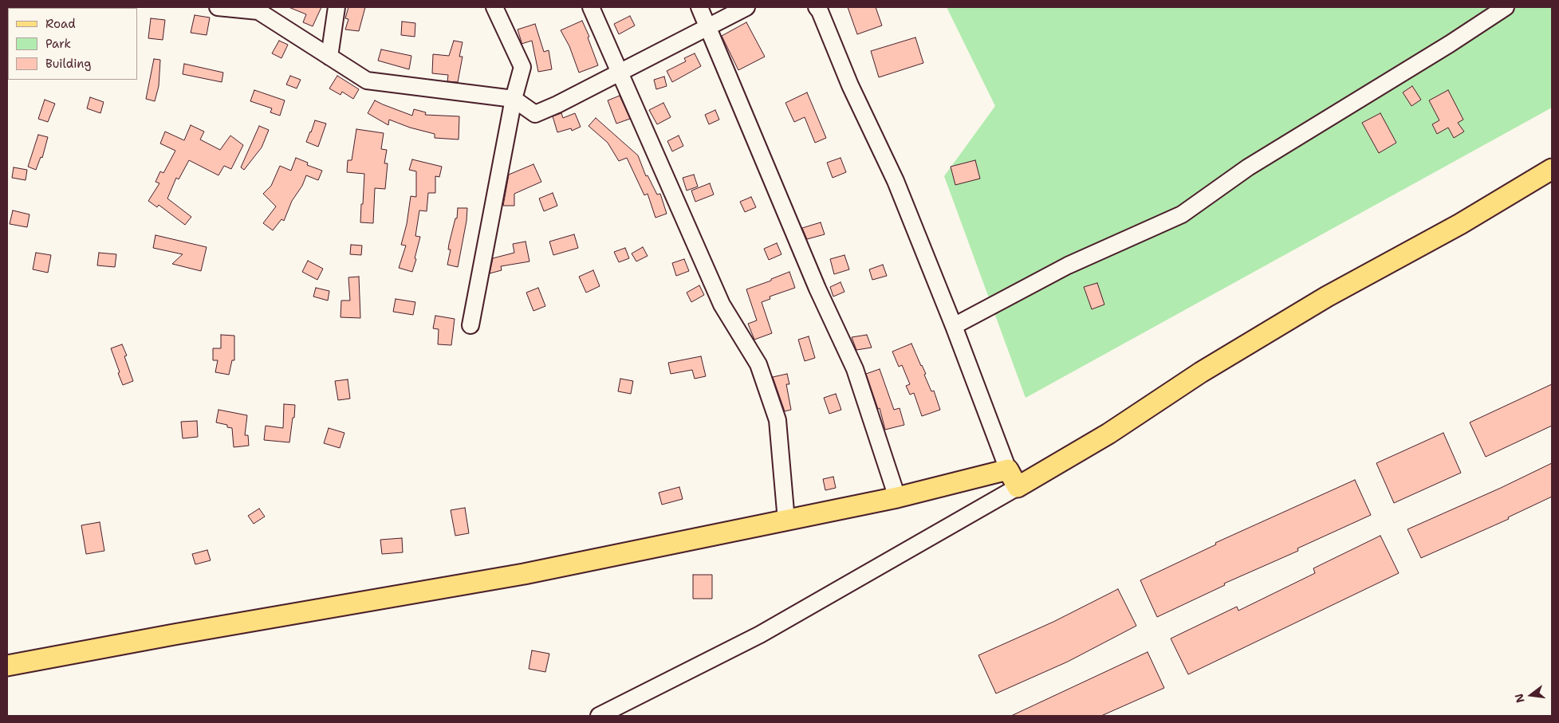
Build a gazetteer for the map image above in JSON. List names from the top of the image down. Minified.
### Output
{"legend":["Road","Park","Building"],"north":"left"}
